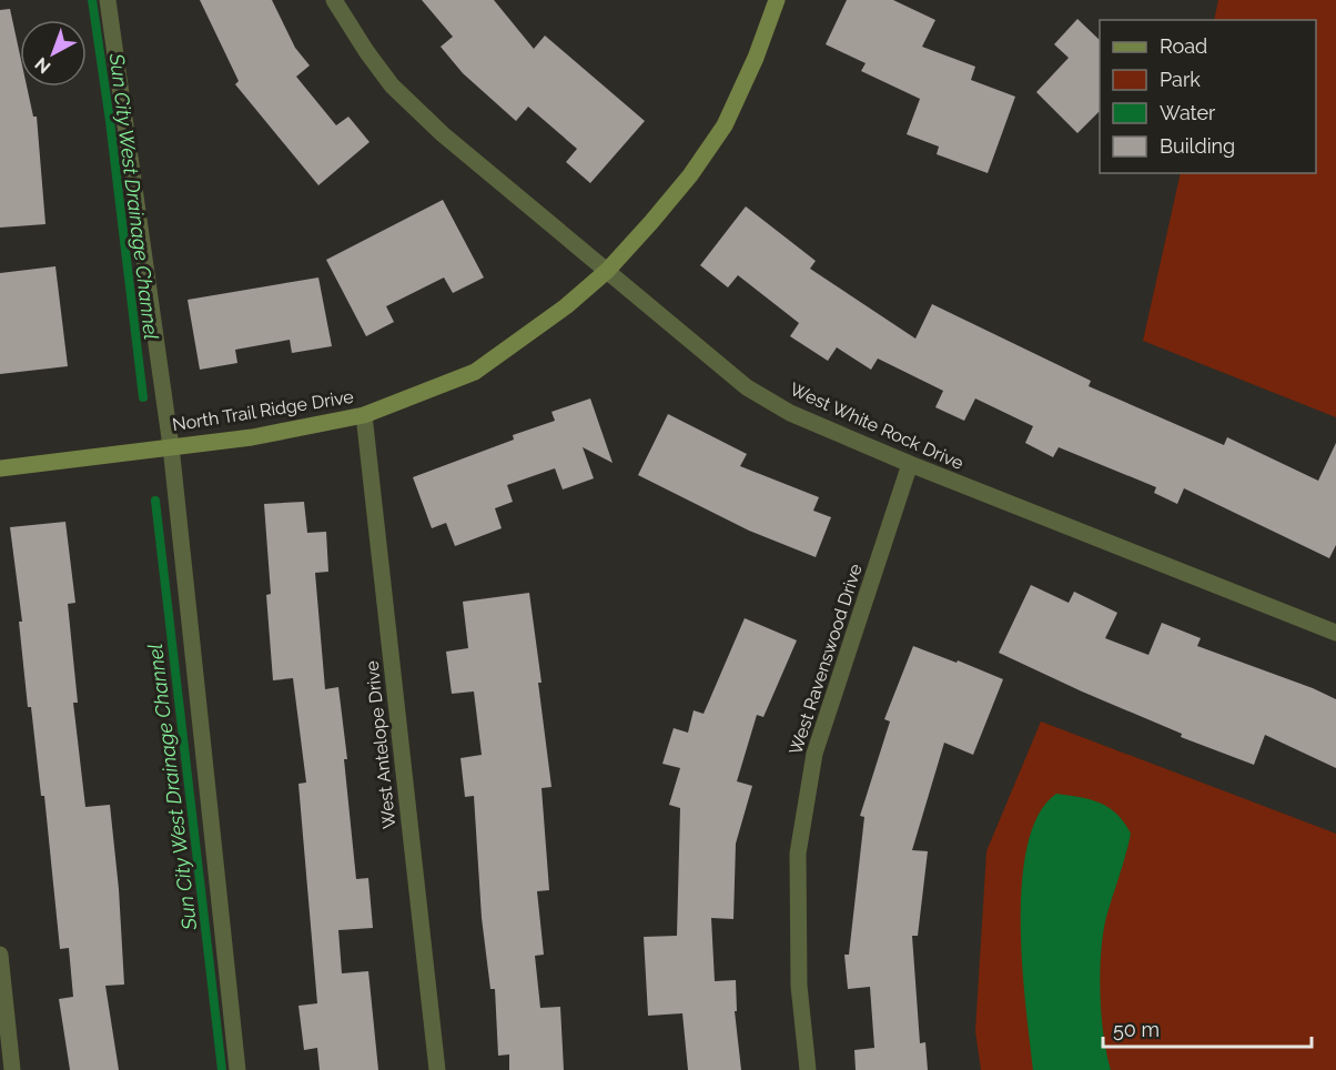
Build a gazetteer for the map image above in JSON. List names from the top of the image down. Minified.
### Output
{"streets":{"street":["North Trail Ridge Drive","West White Rock Drive","West Ravenswood Drive","West Antelope Drive"]},"crossings":[["North Trail Ridge Drive","West White Rock Drive"],["North Trail Ridge Drive","West Antelope Drive"],["West White Rock Drive","West Ravenswood Drive"]],"water":["Sun City West Drainage Channel"],"legend":["Road","Park","Water","Building"],"scale_bar":"50 m","north":"bottom left"}
